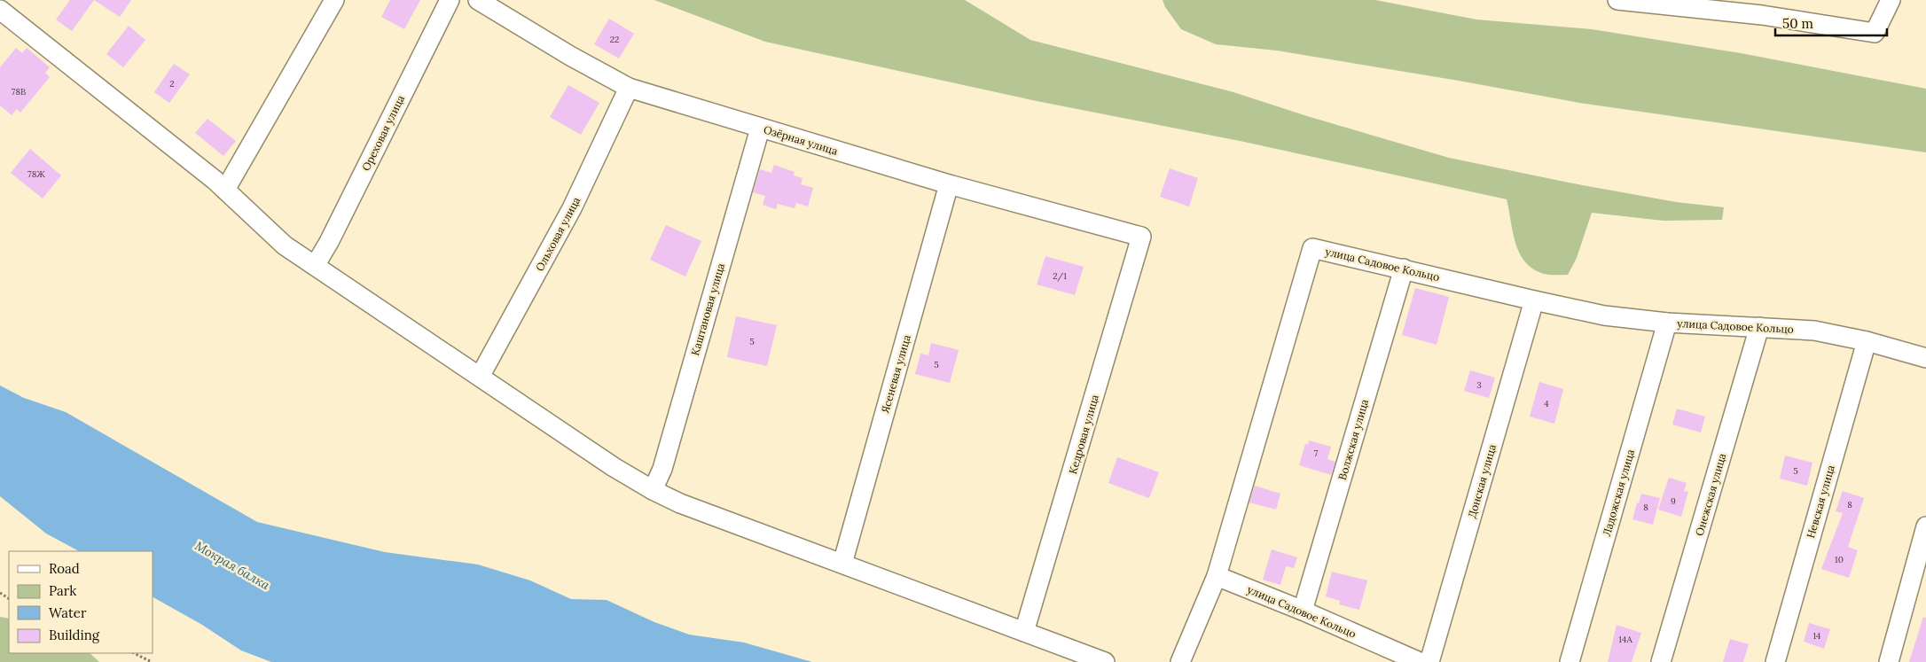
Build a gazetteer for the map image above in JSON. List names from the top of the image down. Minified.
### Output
{"streets":{"street":["Ореховая улица","Озёрная улица","Ольховая улица","улица Садовое Кольцо","Каштановая улица","Ясеневая улица","Кедровая улица","Волжская улица","Донская улица","Ладожская улица","Онежская улица","Невская улица"]},"crossings":[["Озёрная улица","Ольховая улица"],["Озёрная улица","Каштановая улица"],["Озёрная улица","Ясеневая улица"],["Озёрная улица","Кедровая улица"],["улица Садовое Кольцо","Волжская улица"],["улица Садовое Кольцо","Донская улица"],["улица Садовое Кольцо","Ладожская улица"],["улица Садовое Кольцо","Онежская улица"],["улица Садовое Кольцо","Невская улица"]],"water":["Мокрая балка"],"house_numbers":["22","2","78В","78Ж","2/1","5","5","3","4","7","5","9","8","8","10","14","14А"],"legend":["Road","Park","Water","Building"],"scale_bar":"50 m"}
